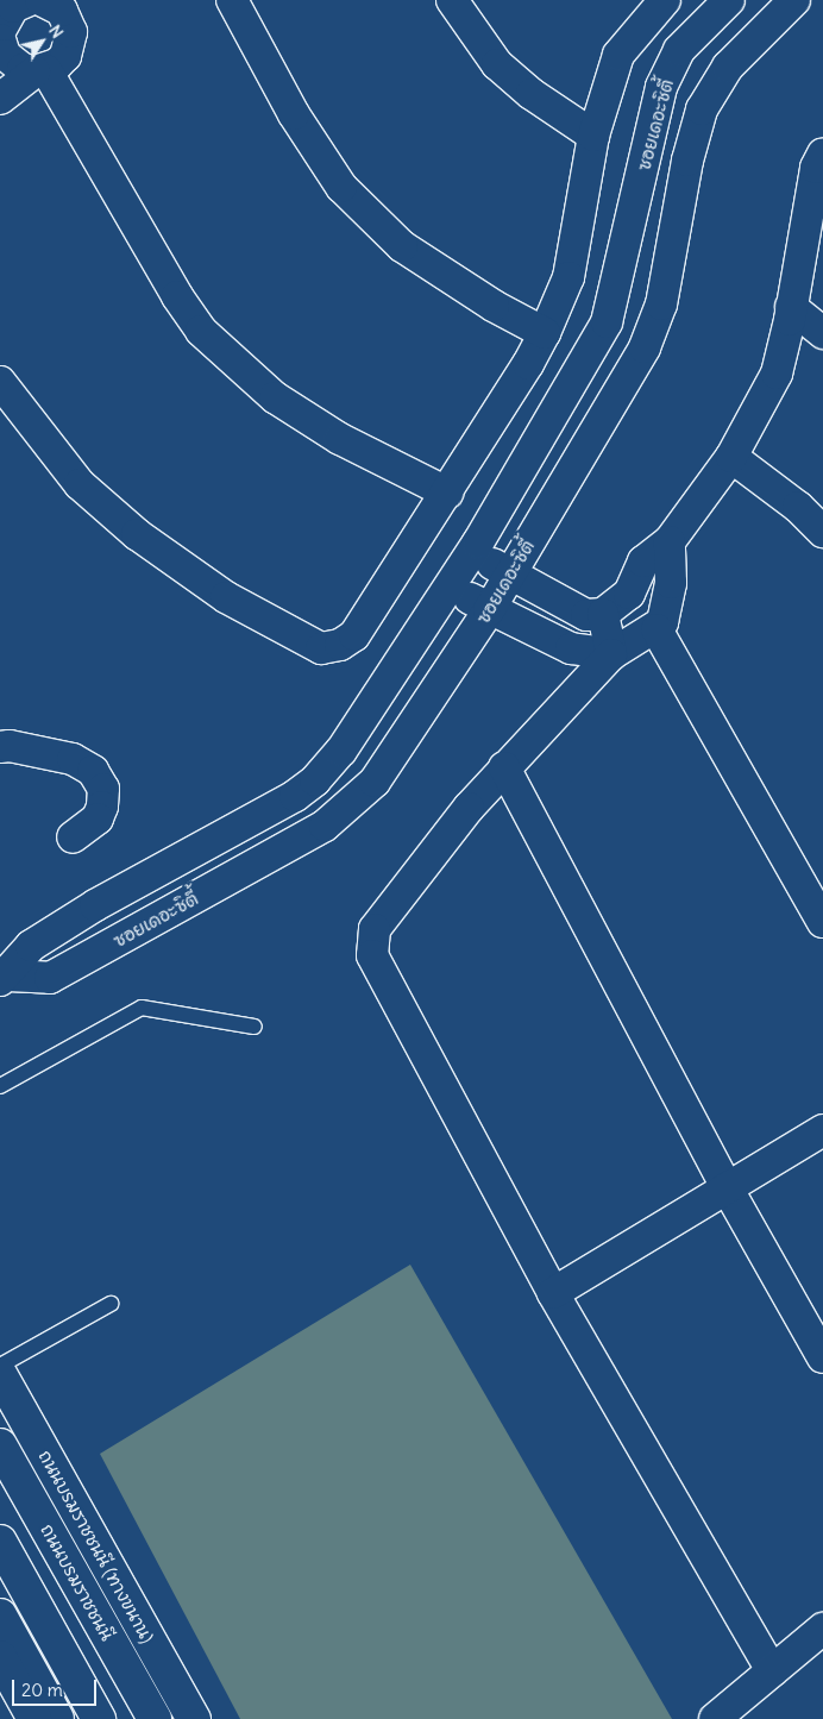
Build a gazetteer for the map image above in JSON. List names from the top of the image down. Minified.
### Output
{"streets":{"main road":["ถนนบรมราชชนนี (ทางขนาน)","ถนนบรมราชชนนี"],"street":["ซอยเดอะซิตี้"]},"scale_bar":"20 m","north":"top right"}
